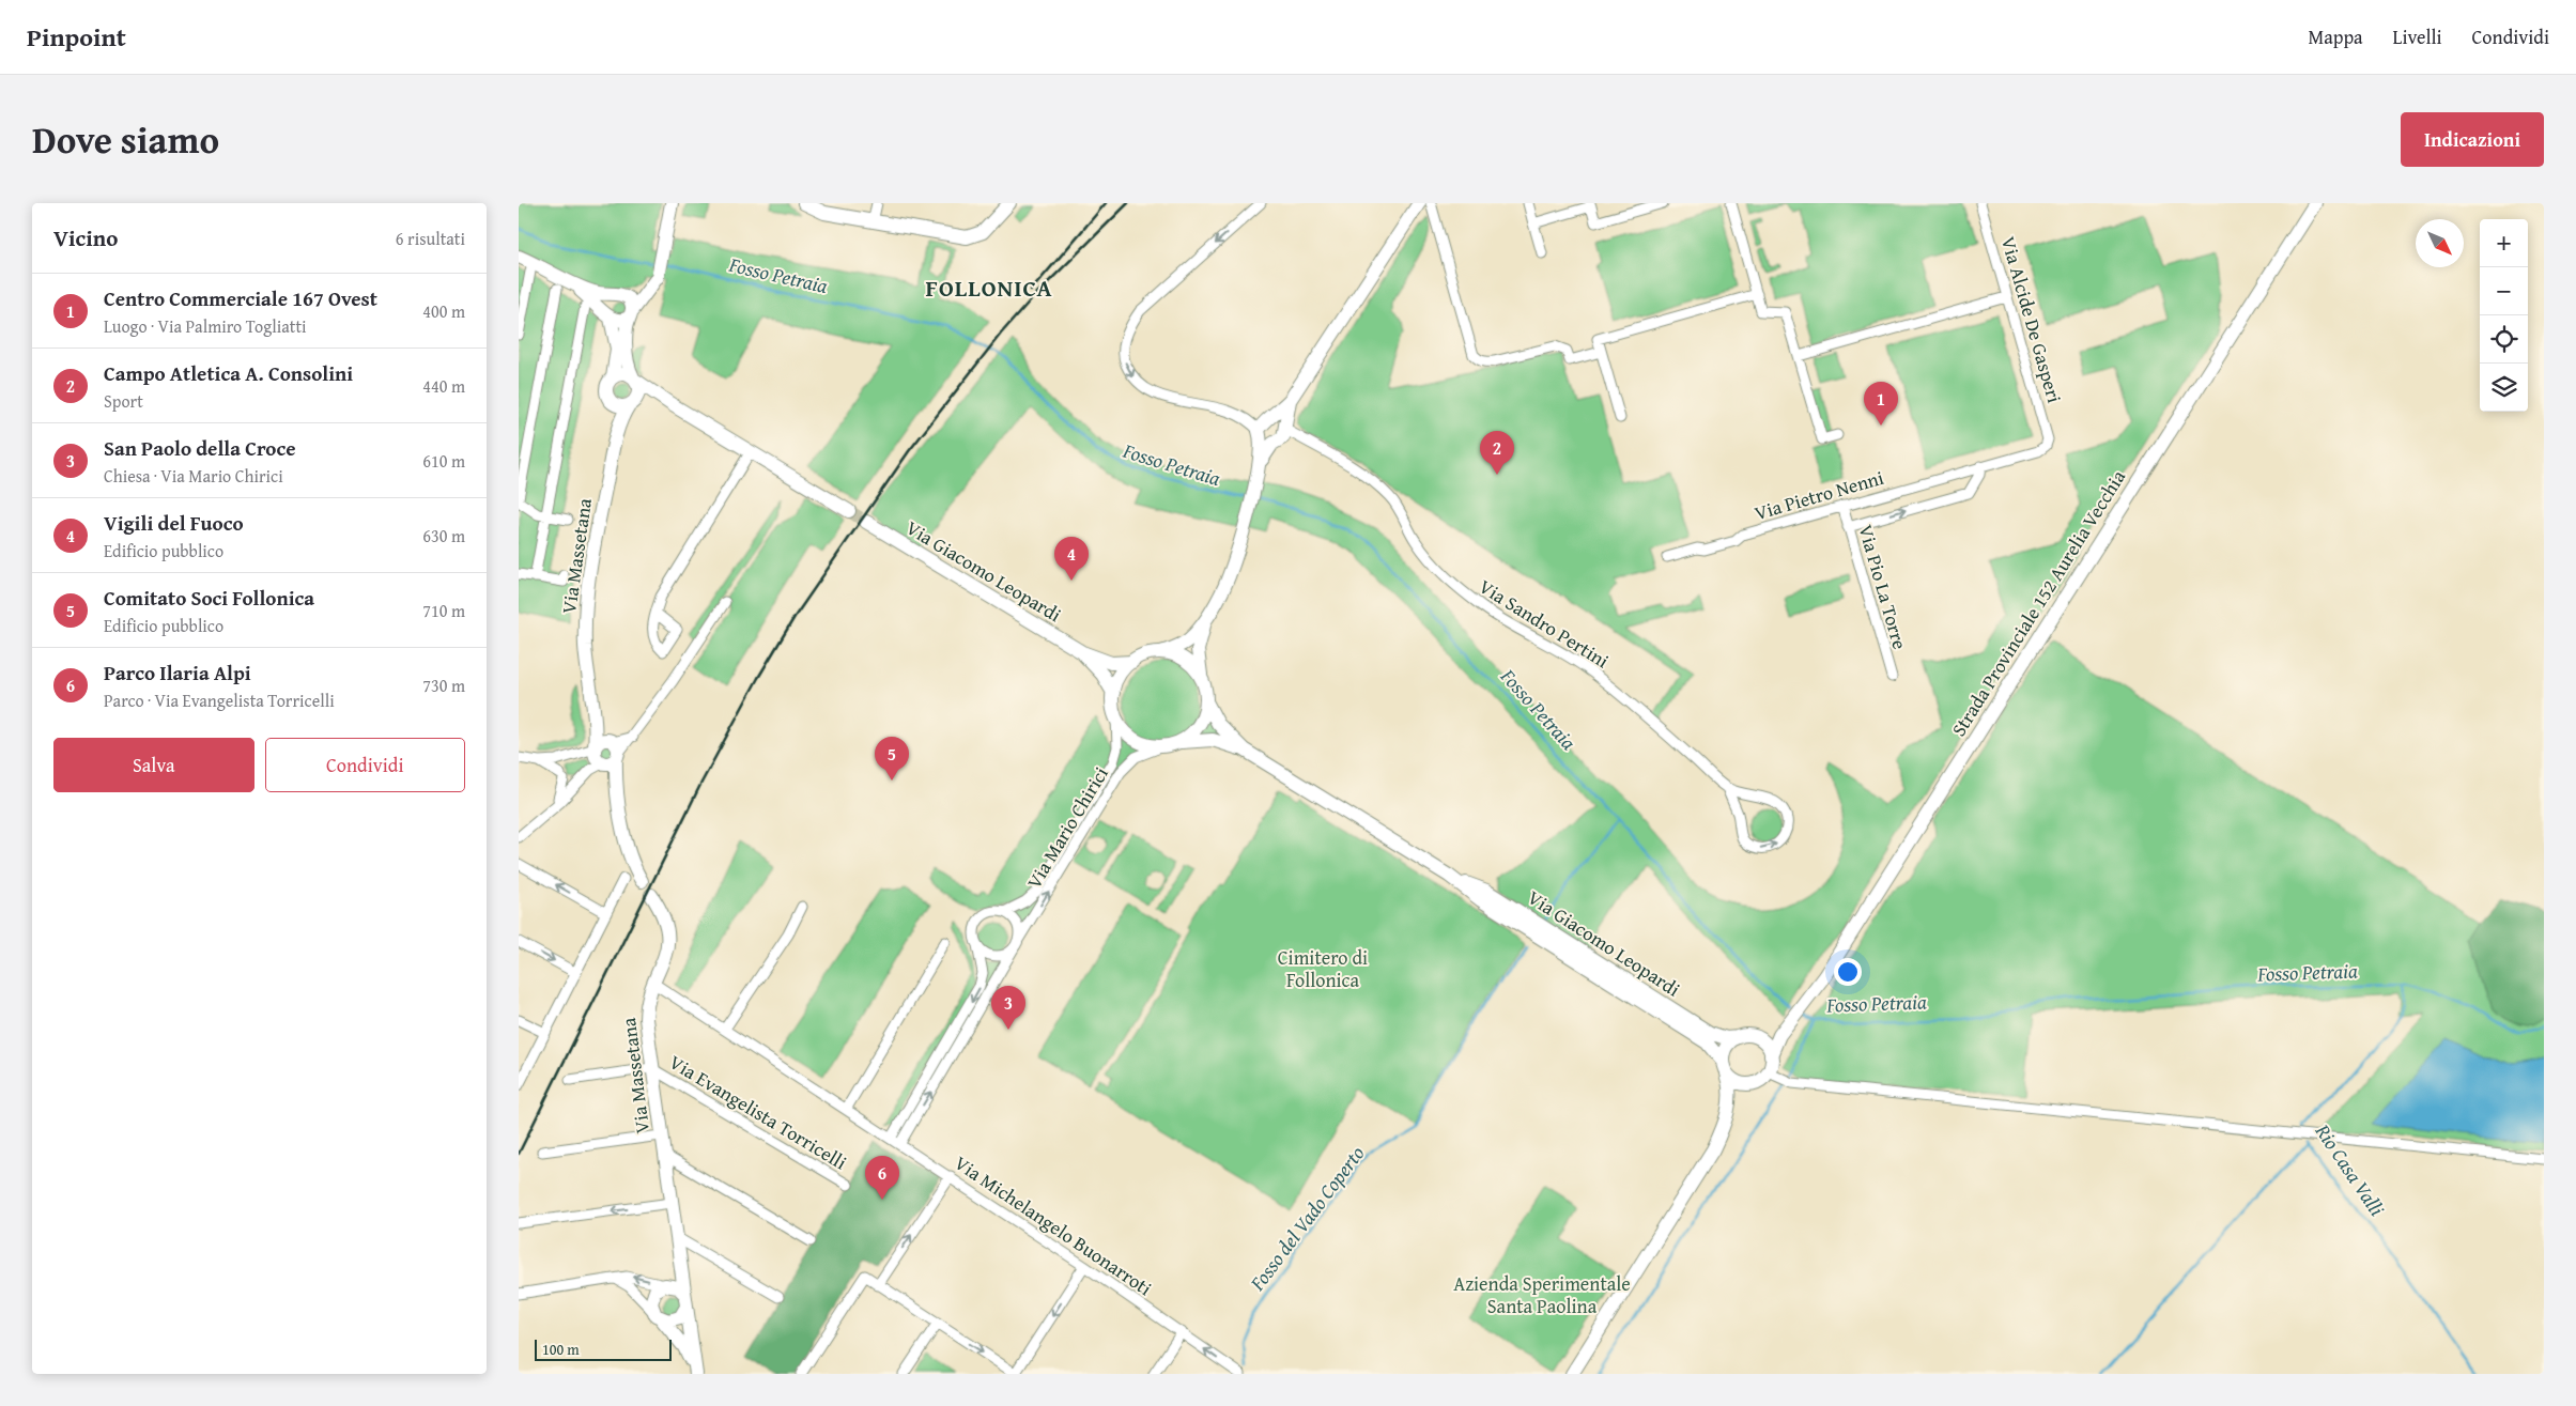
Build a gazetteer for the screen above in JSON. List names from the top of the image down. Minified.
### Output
{"streets":{"main road":["Via Massetana","Via Giacomo Leopardi","Strada Provinciale 152 Aurelia Vecchia"],"street":["Via Alcide De Gasperi","Via Pietro Nenni","Via Pio La Torre","Via Sandro Pertini","Via Mario Chirici","Via Evangelista Torricelli","Via Michelangelo Buonarroti"]},"crossings":[["Via Alcide De Gasperi","Via Pietro Nenni"],["Via Pietro Nenni","Via Pio La Torre"],["Via Massetana","Via Evangelista Torricelli"],["Via Massetana","Via Michelangelo Buonarroti"],["Via Giacomo Leopardi","Strada Provinciale 152 Aurelia Vecchia"],["Via Giacomo Leopardi","Via Mario Chirici"],["Via Mario Chirici","Via Michelangelo Buonarroti"]],"districts":["FOLLONICA"],"water":["Fosso Petraia","Rio Casa Valli","Fosso del Vado Coperto"],"parks":["Cimitero di Follonica","Azienda Sperimentale Santa Paolina"],"scale_bar":"100 m","north":"bottom right","page":{"header":"Pinpoint","nav":["Mappa","Livelli","Condividi"],"title":"Dove siamo","buttons":["Indicazioni",["Salva","Condividi"]],"heading":["Vicino","6 risultati"],"map_buttons":["+","−"],"list":[{"mark":"1","name":"Centro Commerciale 167 Ovest","note":"Luogo · Via Palmiro Togliatti","value":"400 m"},{"mark":"2","name":"Campo Atletica A. Consolini","note":"Sport","value":"440 m"},{"mark":"3","name":"San Paolo della Croce","note":"Chiesa · Via Mario Chirici","value":"610 m"},{"mark":"4","name":"Vigili del Fuoco","note":"Edificio pubblico","value":"630 m"},{"mark":"5","name":"Comitato Soci Follonica","note":"Edificio pubblico","value":"710 m"},{"mark":"6","name":"Parco Ilaria Alpi","note":"Parco · Via Evangelista Torricelli","value":"730 m"}],"pins":["1","2","4","5","3","6"],"scale":"100 m"}}
